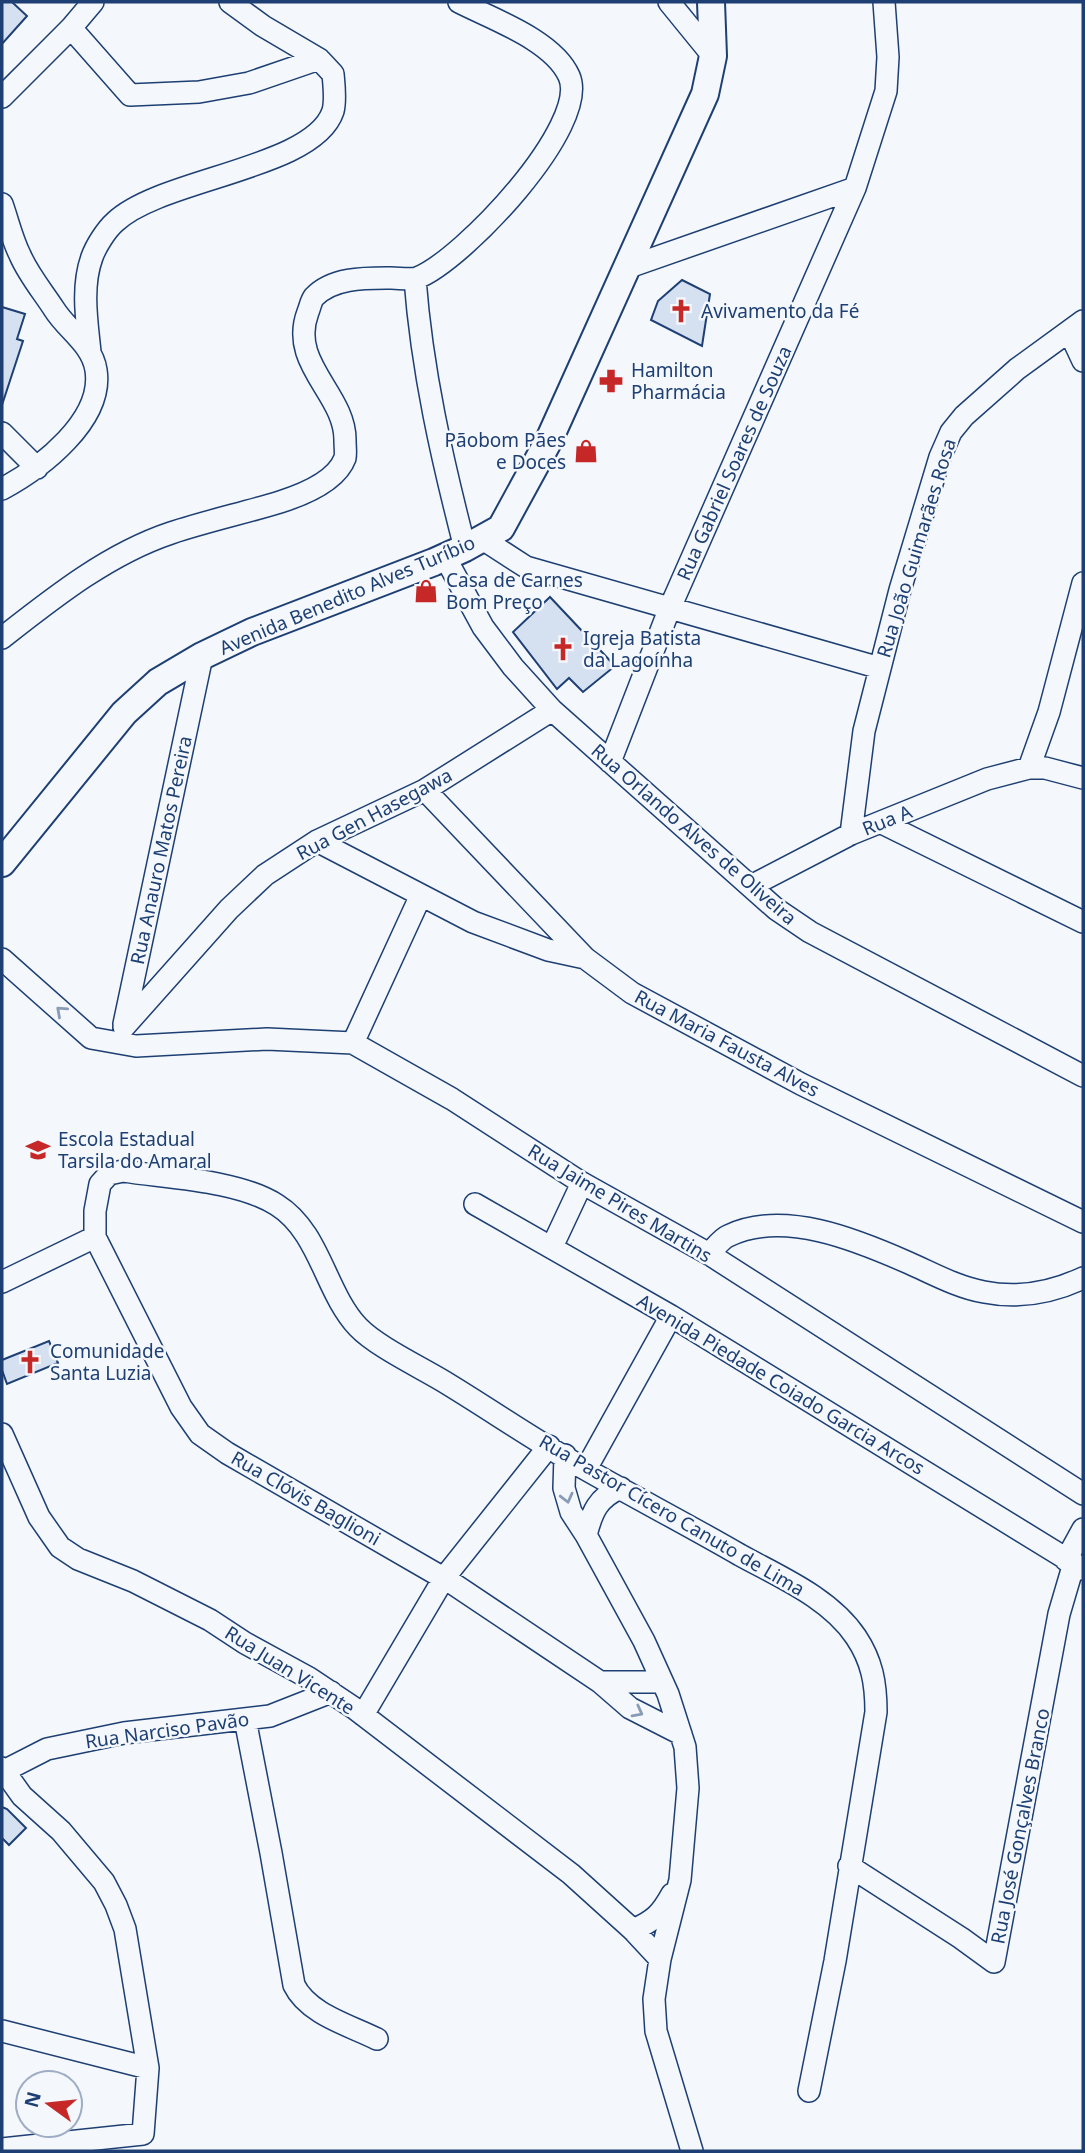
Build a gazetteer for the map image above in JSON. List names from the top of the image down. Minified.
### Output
{"streets":{"main road":["Avenida Benedito Alves Turíbio"],"street":["Rua Gabriel Soares de Souza","Rua João Guimarães Rosa","Rua Gen Hasegawa","Rua A","Rua Orlando Alves de Oliveira","Rua Anauro Matos Pereira","Rua Maria Fausta Alves","Rua Jaime Pires Martins","Avenida Piedade Coiado Garcia Arcos","Rua Clóvis Baglioni","Rua Pastor Cícero Canuto de Lima","Rua Juan Vicente","Rua Narciso Pavão","Rua José Gonçalves Branco"]},"crossings":[["Rua Gabriel Soares de Souza","Rua Orlando Alves de Oliveira"],["Rua João Guimarães Rosa","Rua A"],["Avenida Benedito Alves Turíbio","Rua Orlando Alves de Oliveira"],["Avenida Benedito Alves Turíbio","Rua Anauro Matos Pereira"],["Rua Gen Hasegawa","Rua Orlando Alves de Oliveira"],["Rua Gen Hasegawa","Rua Anauro Matos Pereira"],["Rua Gen Hasegawa","Rua Maria Fausta Alves"],["Rua Gen Hasegawa","Rua Jaime Pires Martins"],["Rua A","Rua Orlando Alves de Oliveira"],["Rua Anauro Matos Pereira","Rua Jaime Pires Martins"],["Avenida Piedade Coiado Garcia Arcos","Rua José Gonçalves Branco"],["Rua Clóvis Baglioni","Rua Pastor Cícero Canuto de Lima"],["Rua Pastor Cícero Canuto de Lima","Rua José Gonçalves Branco"],["Rua Juan Vicente","Rua Narciso Pavão"]],"places":{"church":["Avivamento da Fé","Igreja Batista da Lagoínha","Comunidade Santa Luzia"],"pharmacy":["Hamilton Pharmácia"],"shop":["Pãobom Pães e Doces","Casa de Carnes Bom Preço"],"school or university":["Escola Estadual Tarsila do Amaral"]},"north":"left"}
